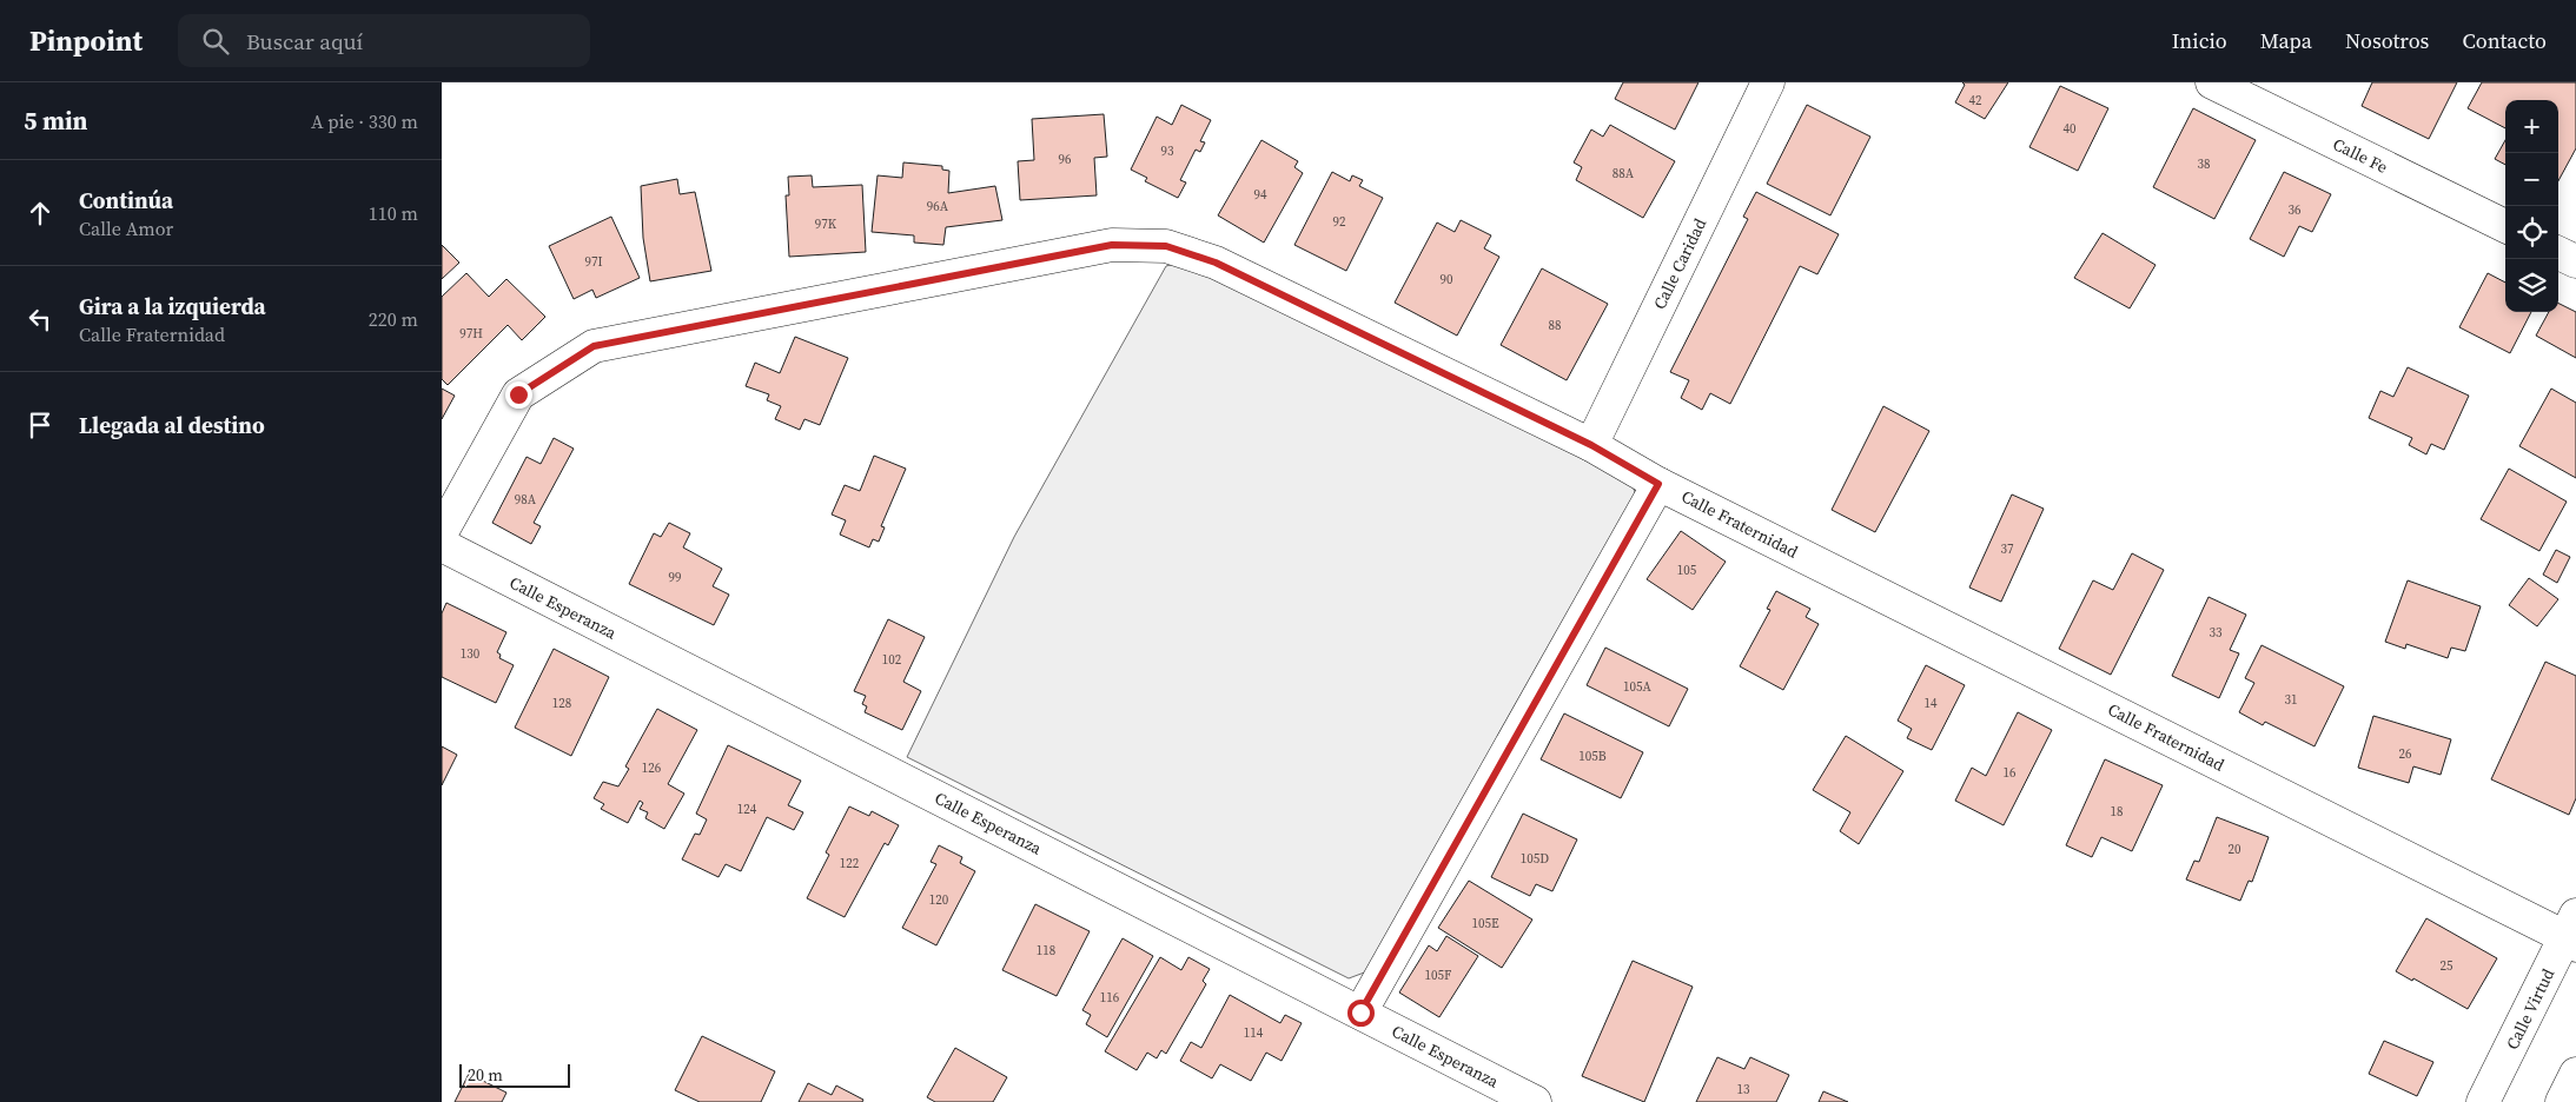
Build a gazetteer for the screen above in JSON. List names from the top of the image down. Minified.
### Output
{"streets":{"street":["Calle Fe","Calle Caridad","Calle Fraternidad","Calle Esperanza","Calle Virtud"]},"crossings":[["Calle Caridad","Calle Fraternidad"],["Calle Fraternidad","Calle Virtud"]],"house_numbers":["42","40","93","96","38","88A","94","96A","36","92","97K","97I","90","88","97H","98A","37","105","99","33","130","102","105A","31","128","14","26","105B","126","16","124","18","20","105D","122","120","105E","118","25","105F","116","114","13"],"scale_bar":"20 m","page":{"header":"Pinpoint","search":"Buscar aquí","nav":["Inicio","Mapa","Nosotros","Contacto"],"heading":["5 min","A pie · 330 m"],"map_buttons":["+","−"],"list":[["Continúa","Calle Amor","110 m"],["Gira a la izquierda","Calle Fraternidad","220 m"],"Llegada al destino"],"scale":"20 m"}}
